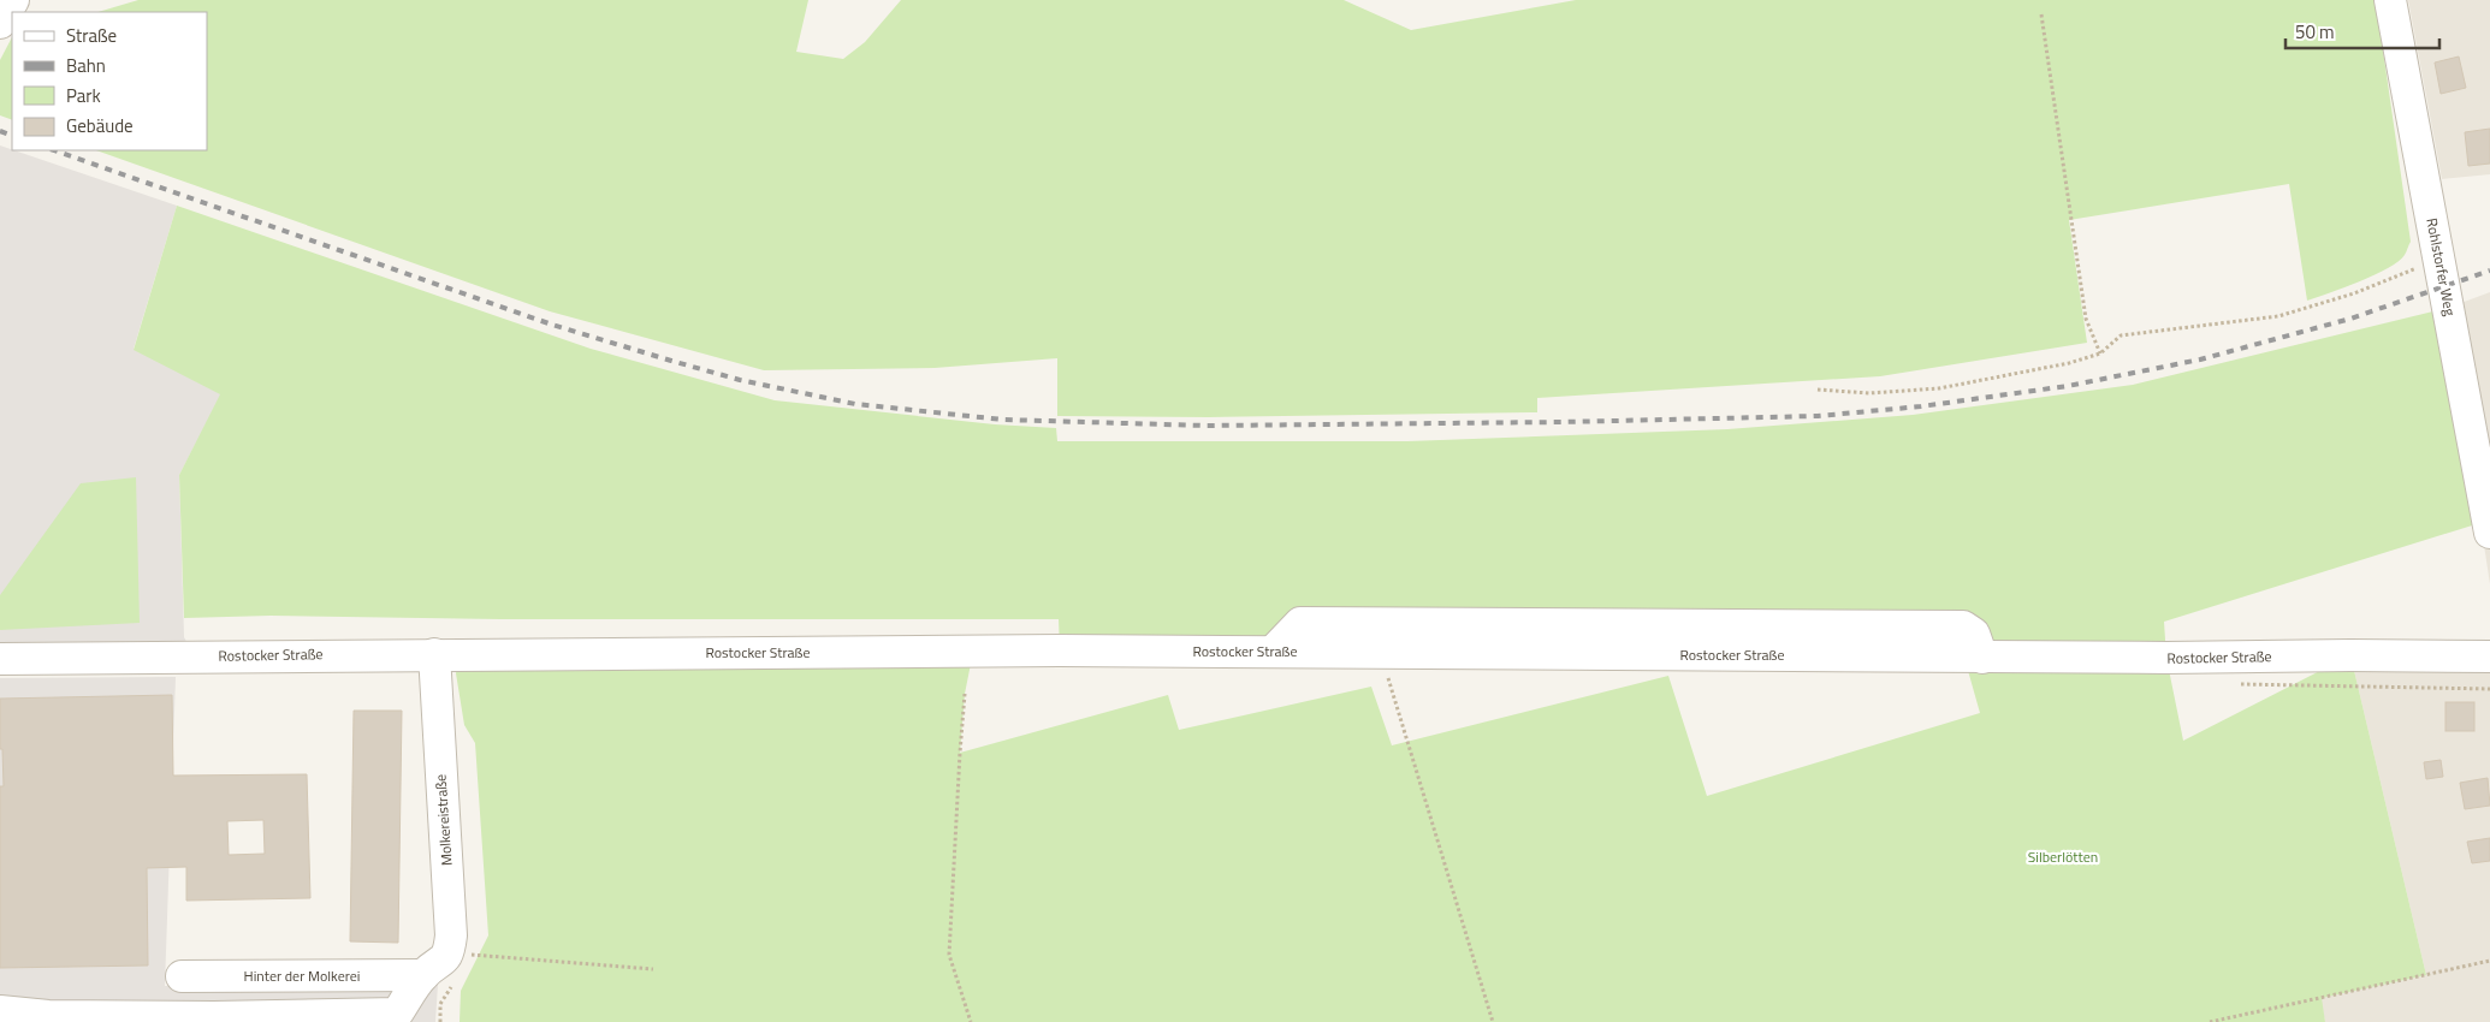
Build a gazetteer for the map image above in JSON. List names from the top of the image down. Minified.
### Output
{"streets":{"street":["Rohlstorfer Weg","Rostocker Straße","Molkereistraße","Hinter der Molkerei"]},"crossings":[["Rostocker Straße","Molkereistraße"],["Molkereistraße","Hinter der Molkerei"]],"parks":["Silberlötten"],"legend":["Straße","Bahn","Park","Gebäude"],"scale_bar":"50 m"}
